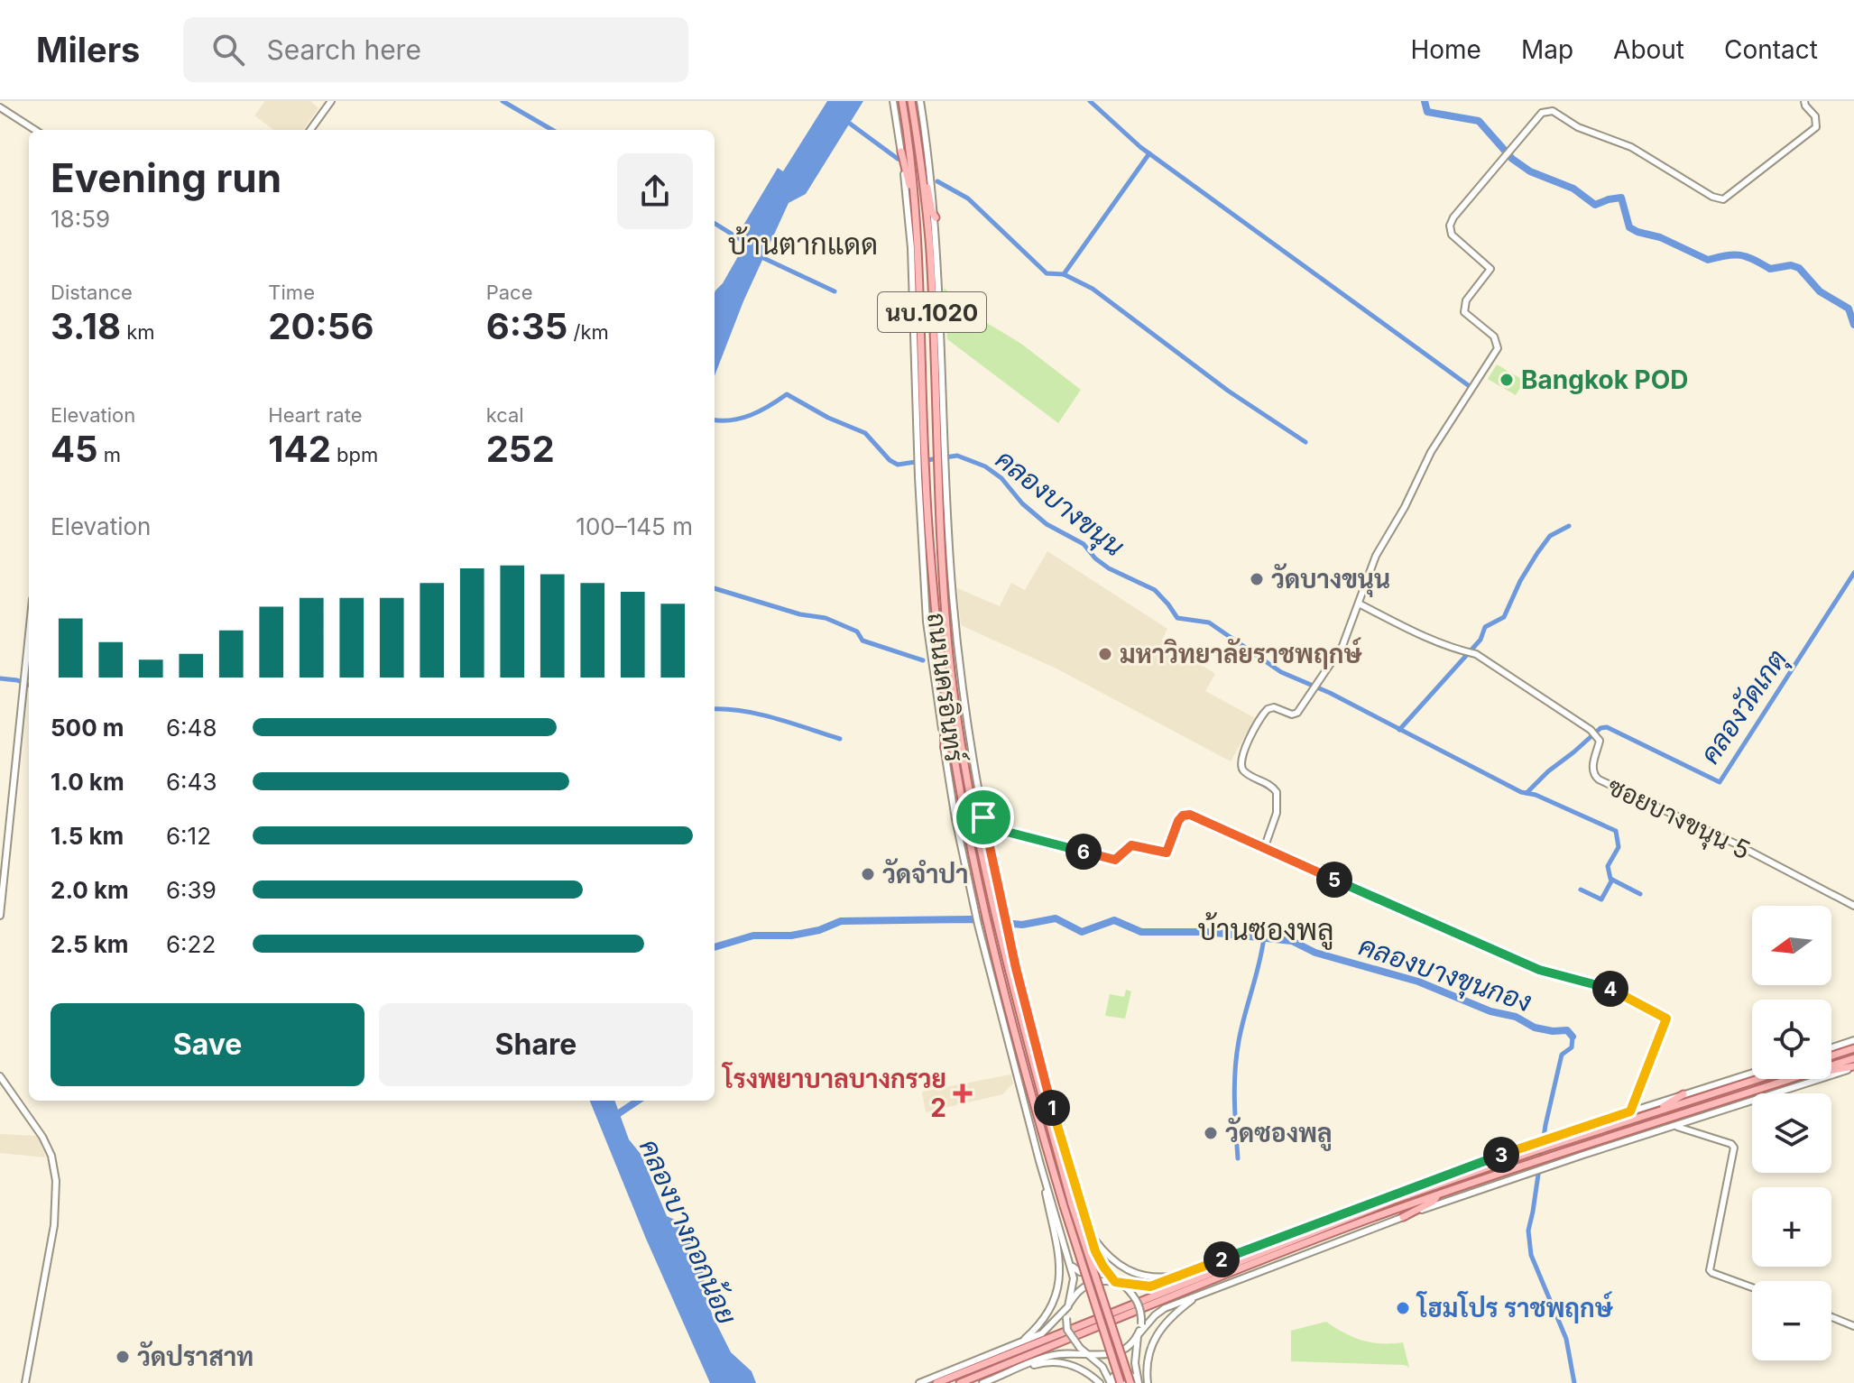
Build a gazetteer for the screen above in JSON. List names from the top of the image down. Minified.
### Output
{"streets":{"main road":["นบ.1020","ถนนนครอินทร์","ซอยบางขนุน 5"]},"districts":["บ้านตากแดด","บ้านซองพลู"],"water":["คลองบางขนุน","คลองวัดเกตุ","คลองบางขุนกอง","คลองบางกอกน้อย"],"places":{"other":["Bangkok POD","วัดบางขนุน","มหาวิทยาลัยราชพฤกษ์","วัดจําปา","วัดซองพลู","โฮมโปร ราชพฤกษ์","วัดปราสาท"],"health":["โรงพยาบาลบางกรวย 2"]},"north":"left","page":{"header":"Milers","search":"Search here","nav":["Home","Map","About","Contact"],"heading":["Evening run","18:59"],"stats":[["Distance","3.18 km"],["Time","20:56"],["Pace","6:35 /km"],["Elevation","45 m"],["Heart rate","142 bpm"],["kcal","252"]],"chart":["Elevation","100–145 m"],"list":[{"name":"500 m","note":"6:48"},{"name":"1.0 km","note":"6:43"},{"name":"1.5 km","note":"6:12"},{"name":"2.0 km","note":"6:39"},{"name":"2.5 km","note":"6:22"}],"pins":["6","5","4","1","3","2"],"map_buttons":["+","−"],"buttons":["Save","Share"]}}
